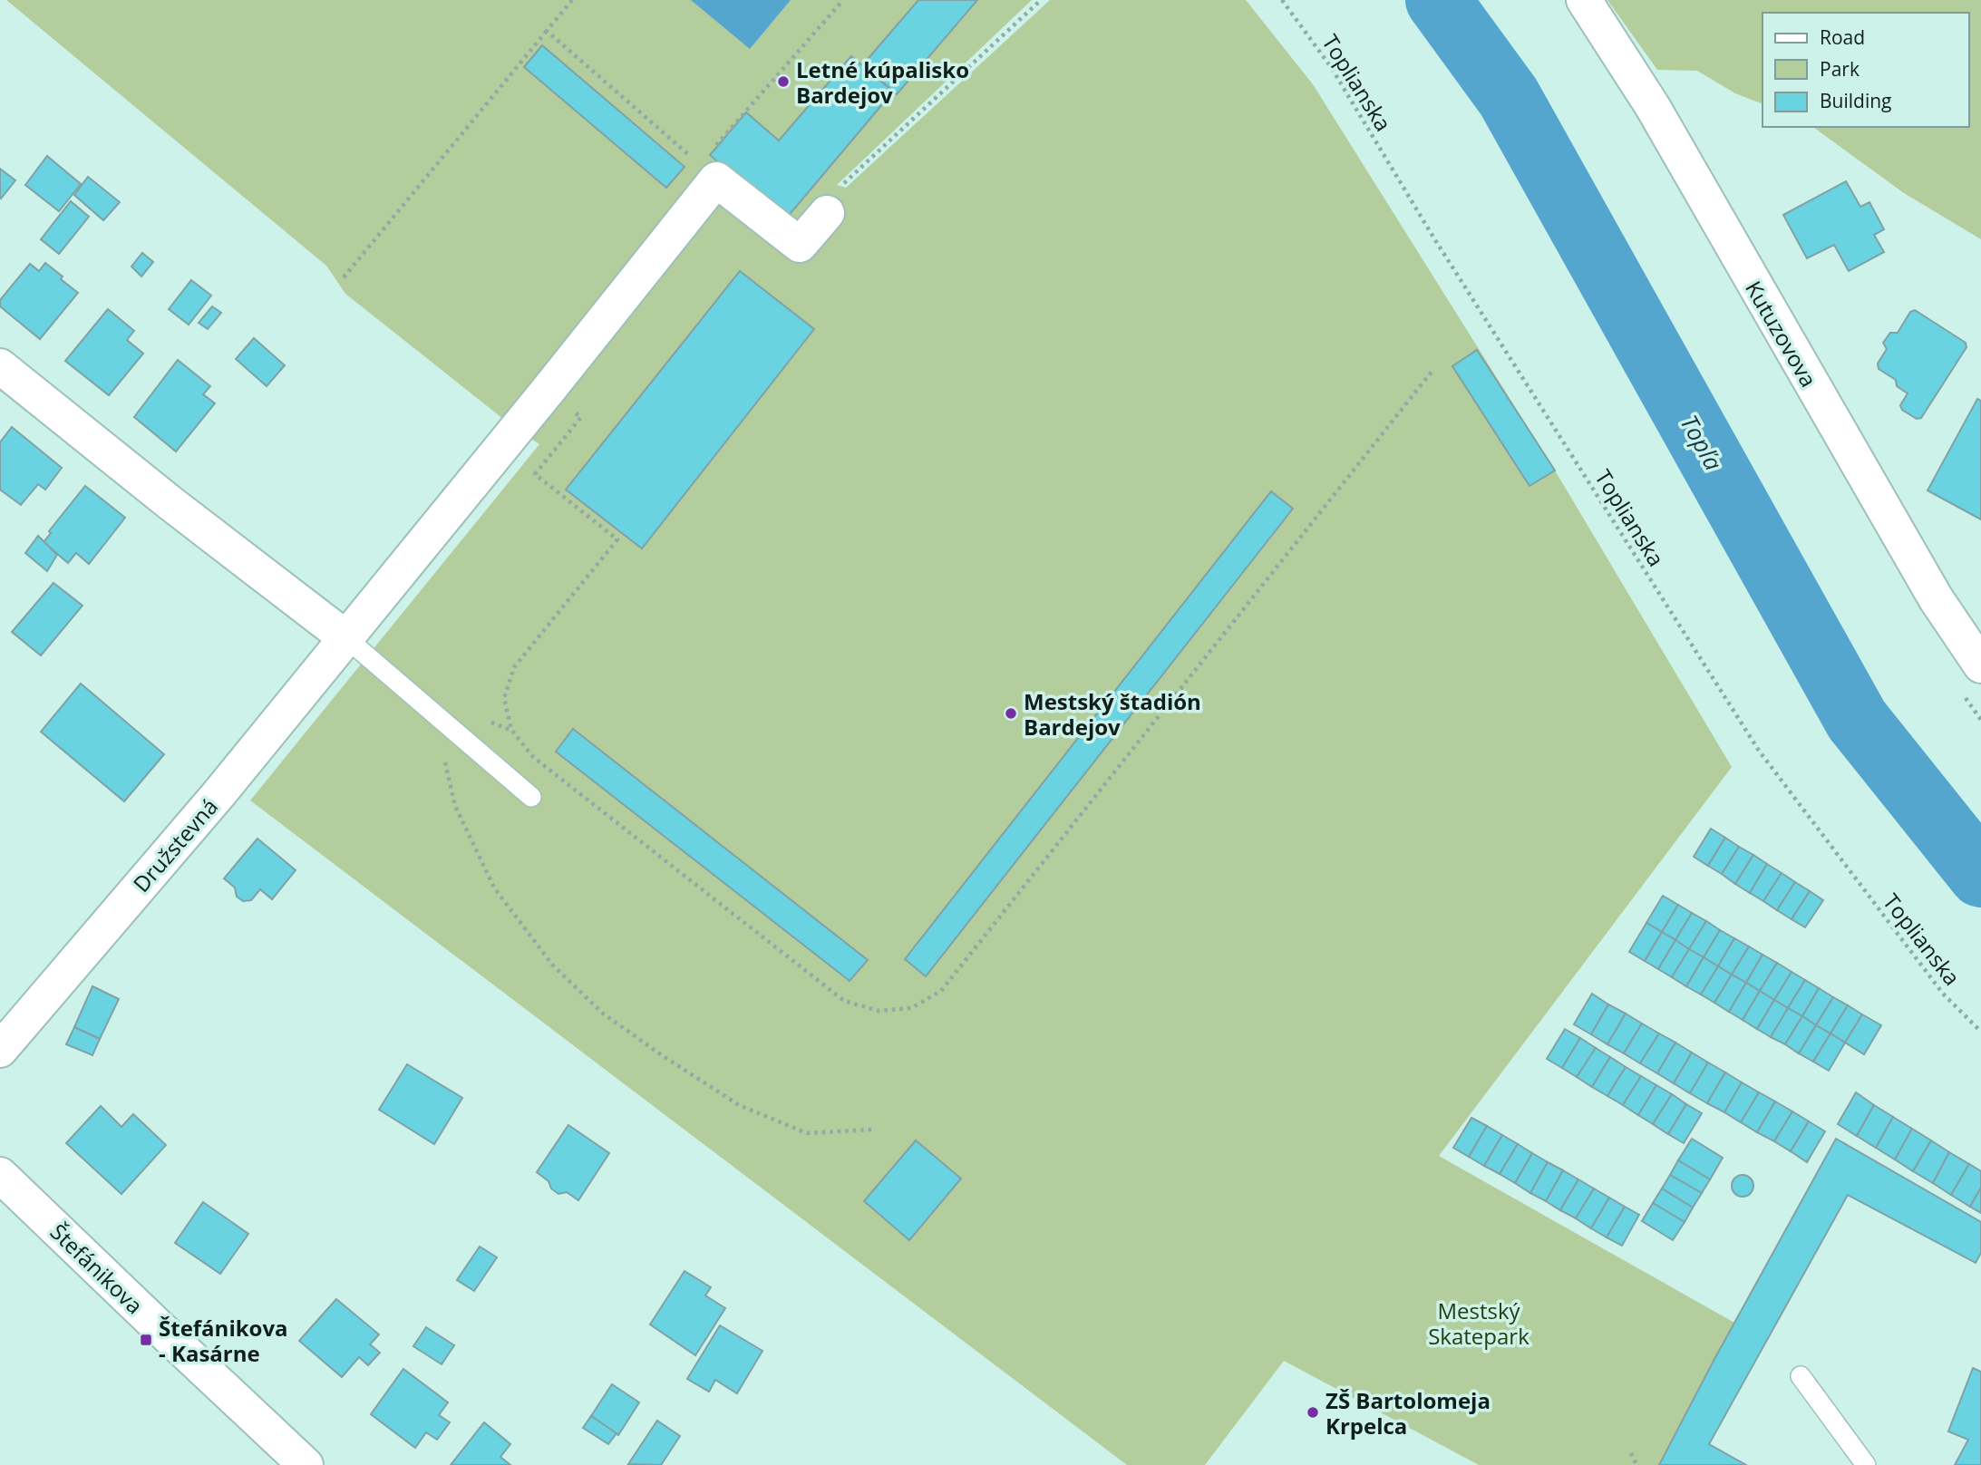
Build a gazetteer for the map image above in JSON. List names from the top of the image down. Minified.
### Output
{"streets":{"street":["Kutuzovova","Družstevná","Štefánikova"],"path":["Toplianska"]},"water":["Topľa"],"parks":["Mestský Skatepark"],"places":{"other":["Letné kúpalisko Bardejov","Mestský štadión Bardejov","ZŠ Bartolomeja Krpelca"],"transit":["Štefánikova - Kasárne"]},"legend":["Road","Park","Building"]}
